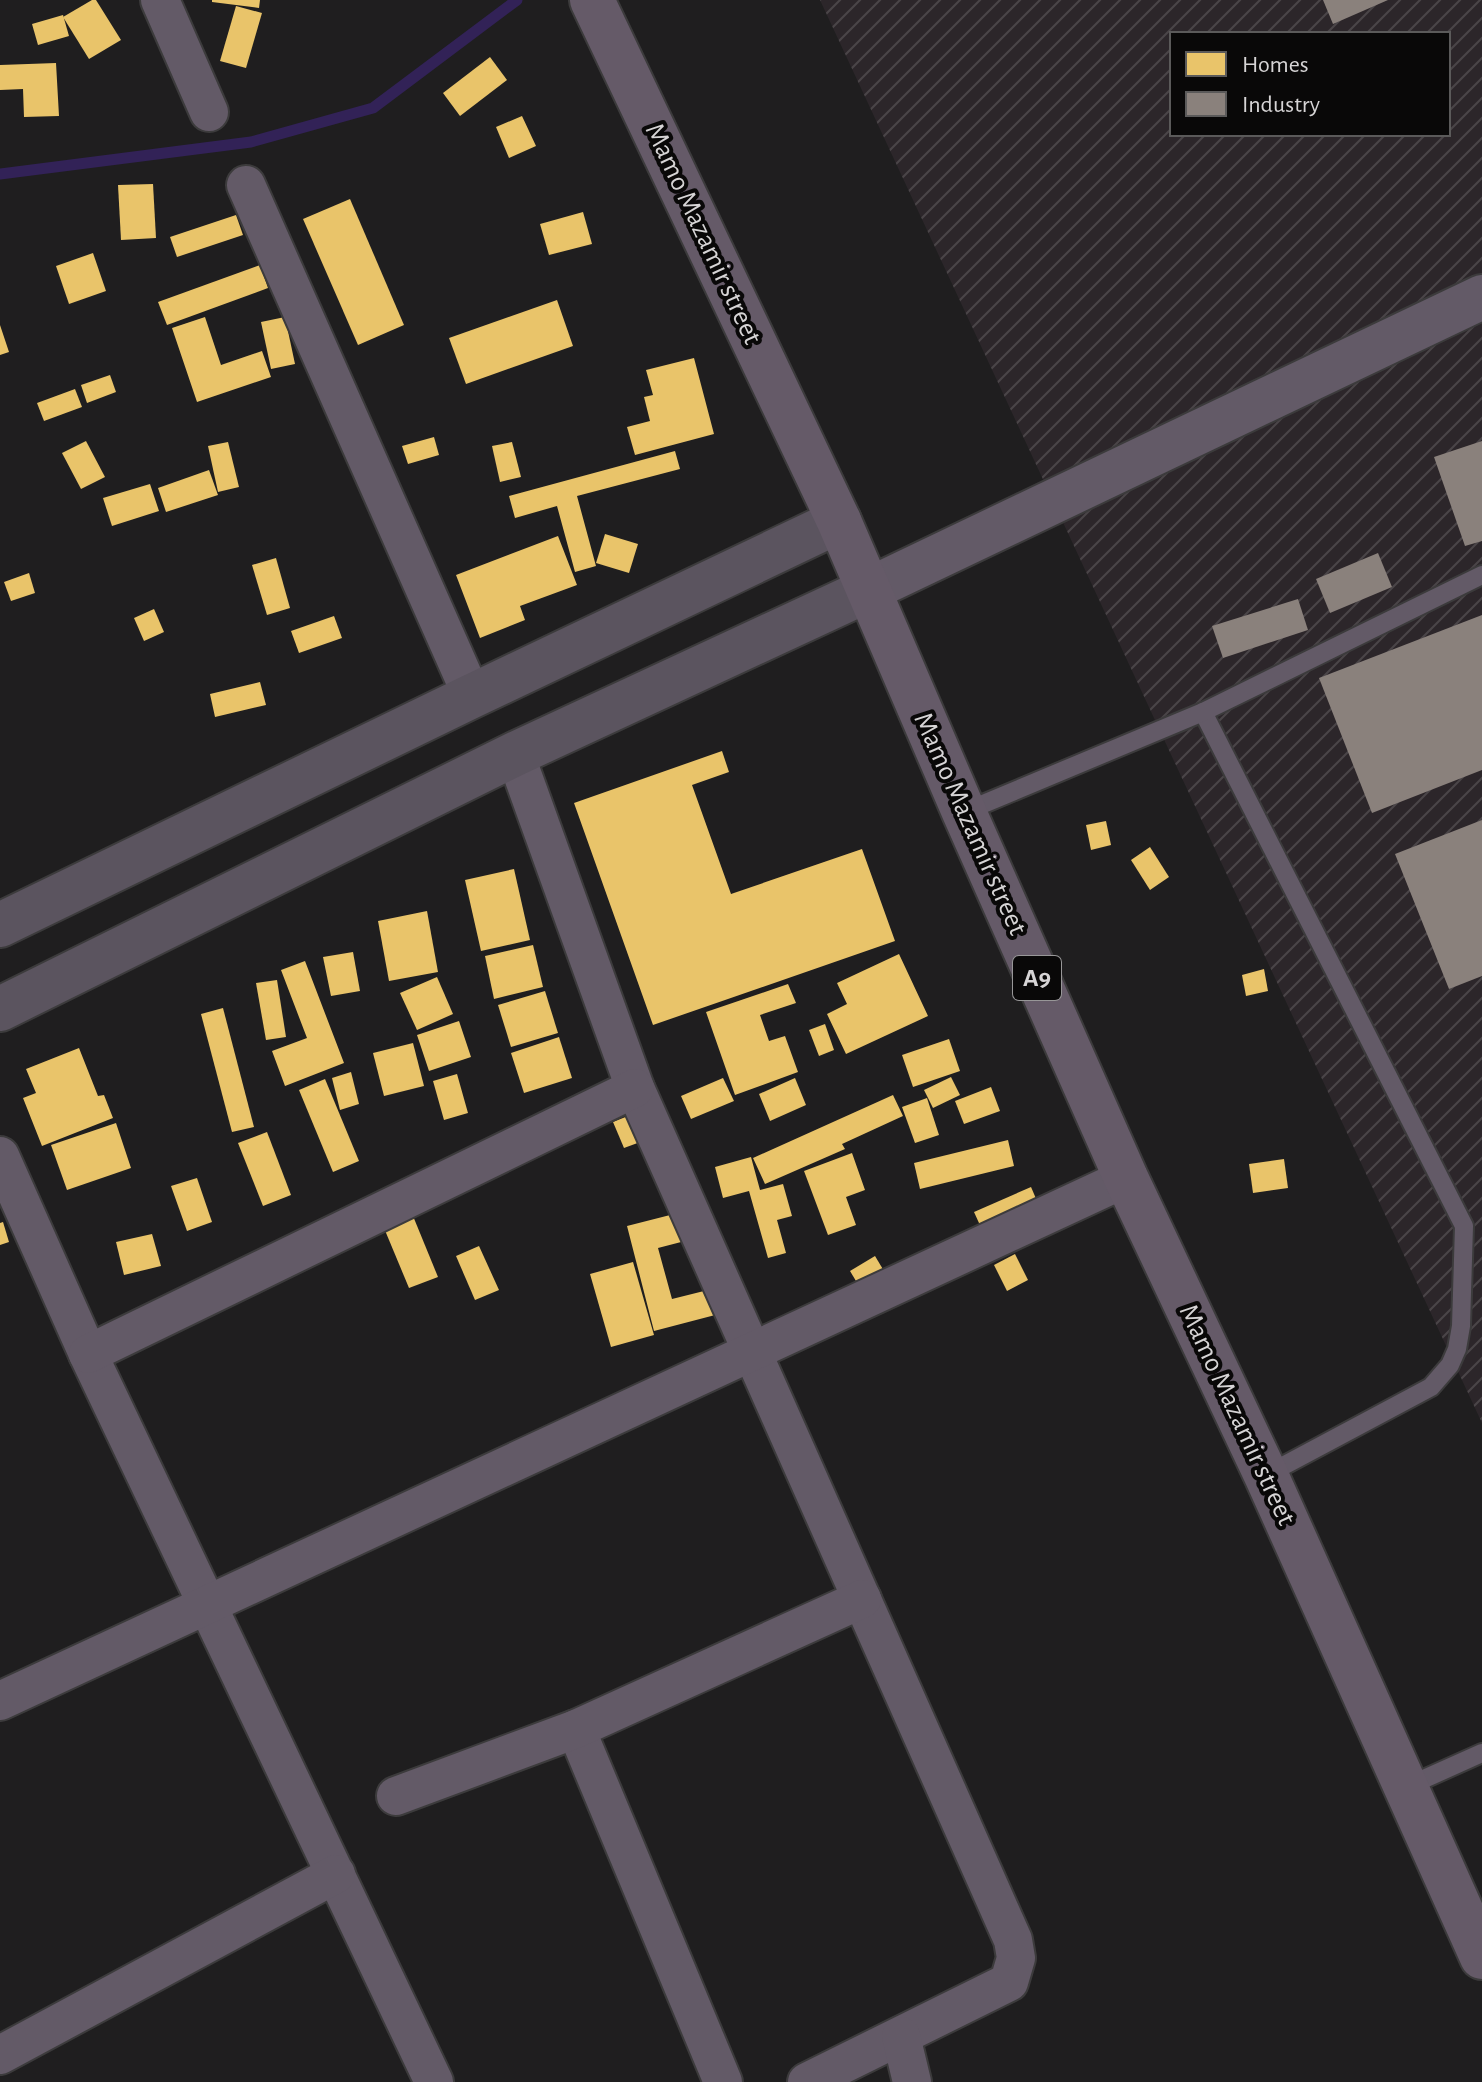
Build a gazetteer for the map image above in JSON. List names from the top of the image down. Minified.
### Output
{"streets":{"main road":["Mamo Mazamir street","A9"]},"legend":["Homes","Industry"]}
